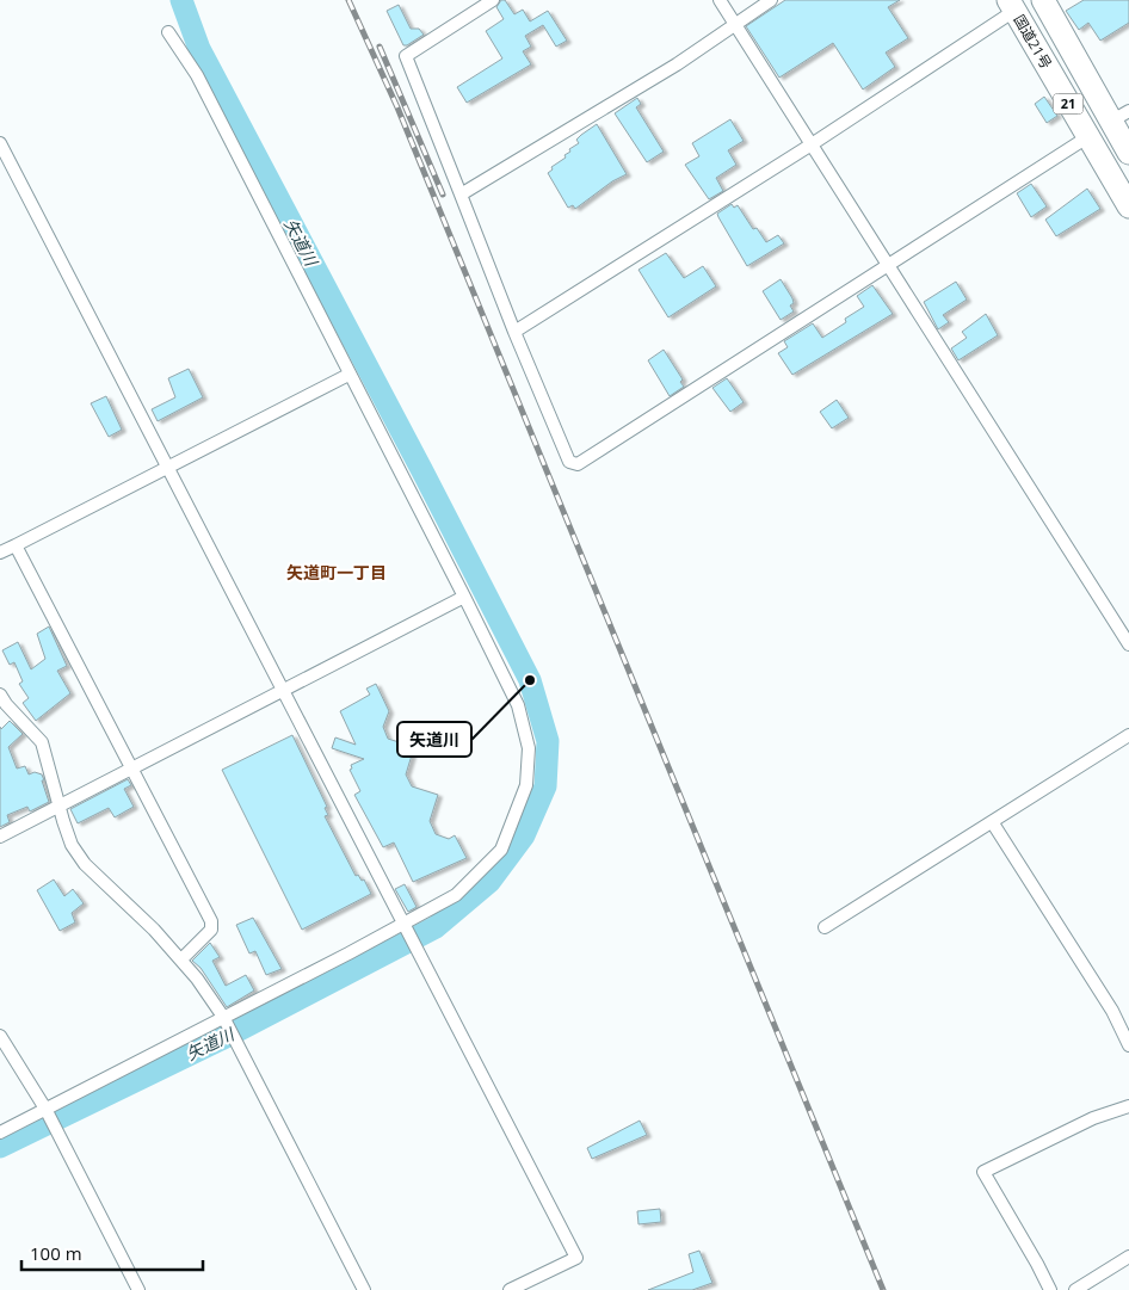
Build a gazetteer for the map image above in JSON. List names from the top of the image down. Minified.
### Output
{"streets":{"highway":["国道21号","21"]},"districts":["矢道町一丁目"],"water":["矢道川"],"places":["矢道川"],"scale_bar":"100 m"}
